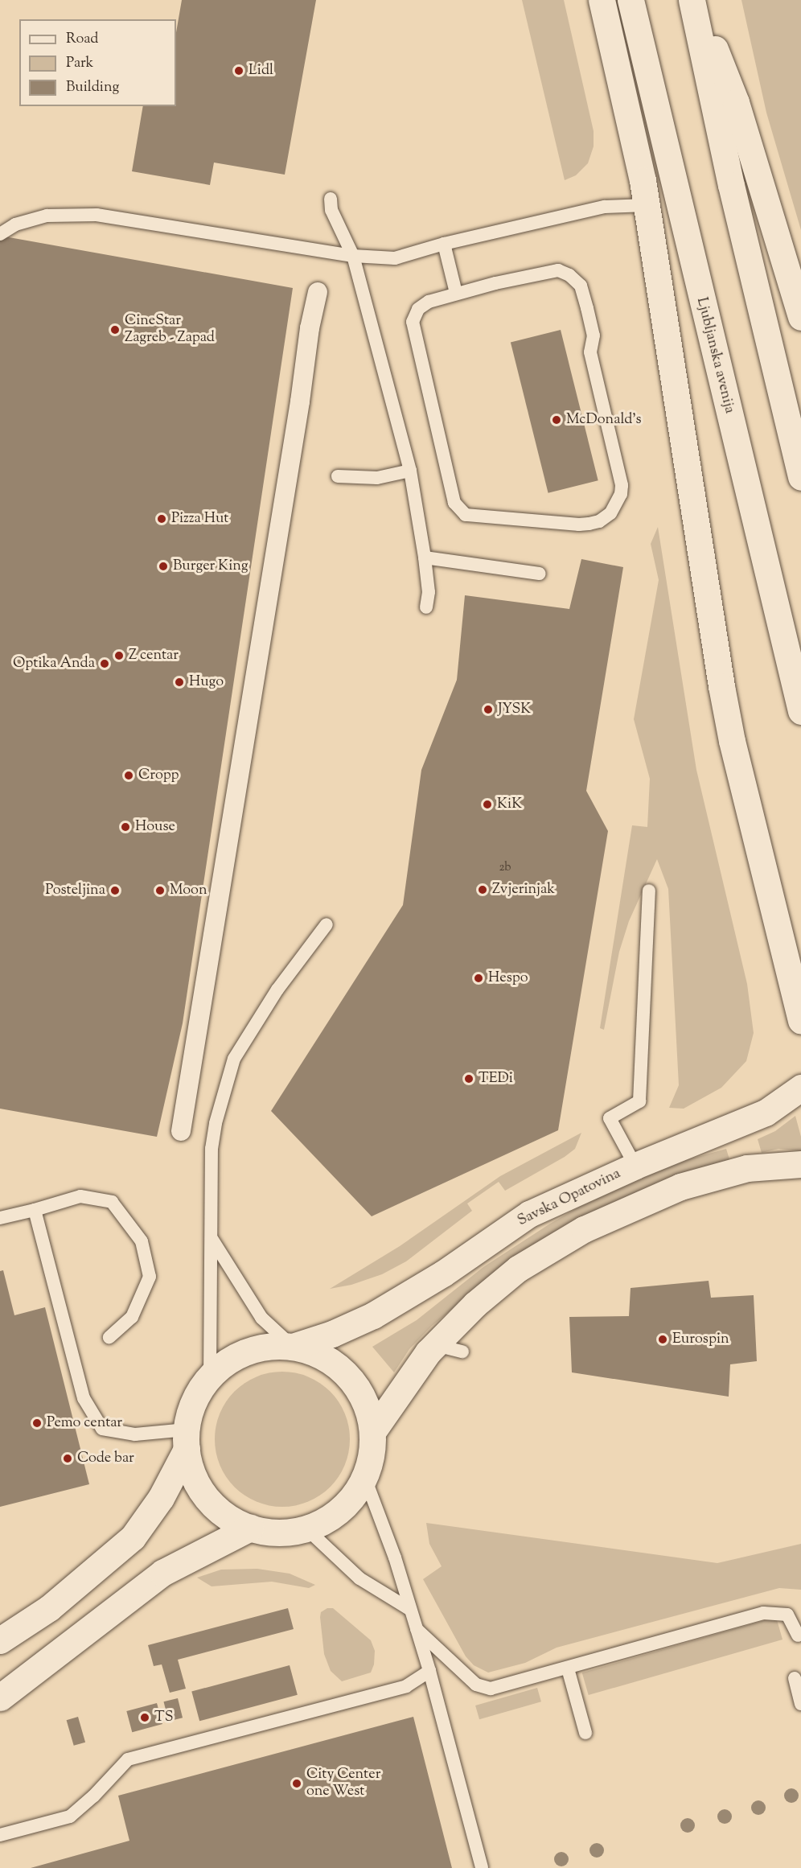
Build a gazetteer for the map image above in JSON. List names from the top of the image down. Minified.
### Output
{"streets":{"main road":["Ljubljanska avenija","Savska Opatovina"]},"places":["Lidl","CineStar Zagreb - Zapad","McDonald's","Pizza Hut","Burger King","Z centar","Optika Anda","Hugo","JYSK","Cropp","KiK","House","Zvjerinjak","Posteljina","Moon","Hespo","TEDi","Eurospin","Pemo centar","Code bar","TS","City Center one West"],"house_numbers":["2b"],"legend":["Road","Park","Building"]}
